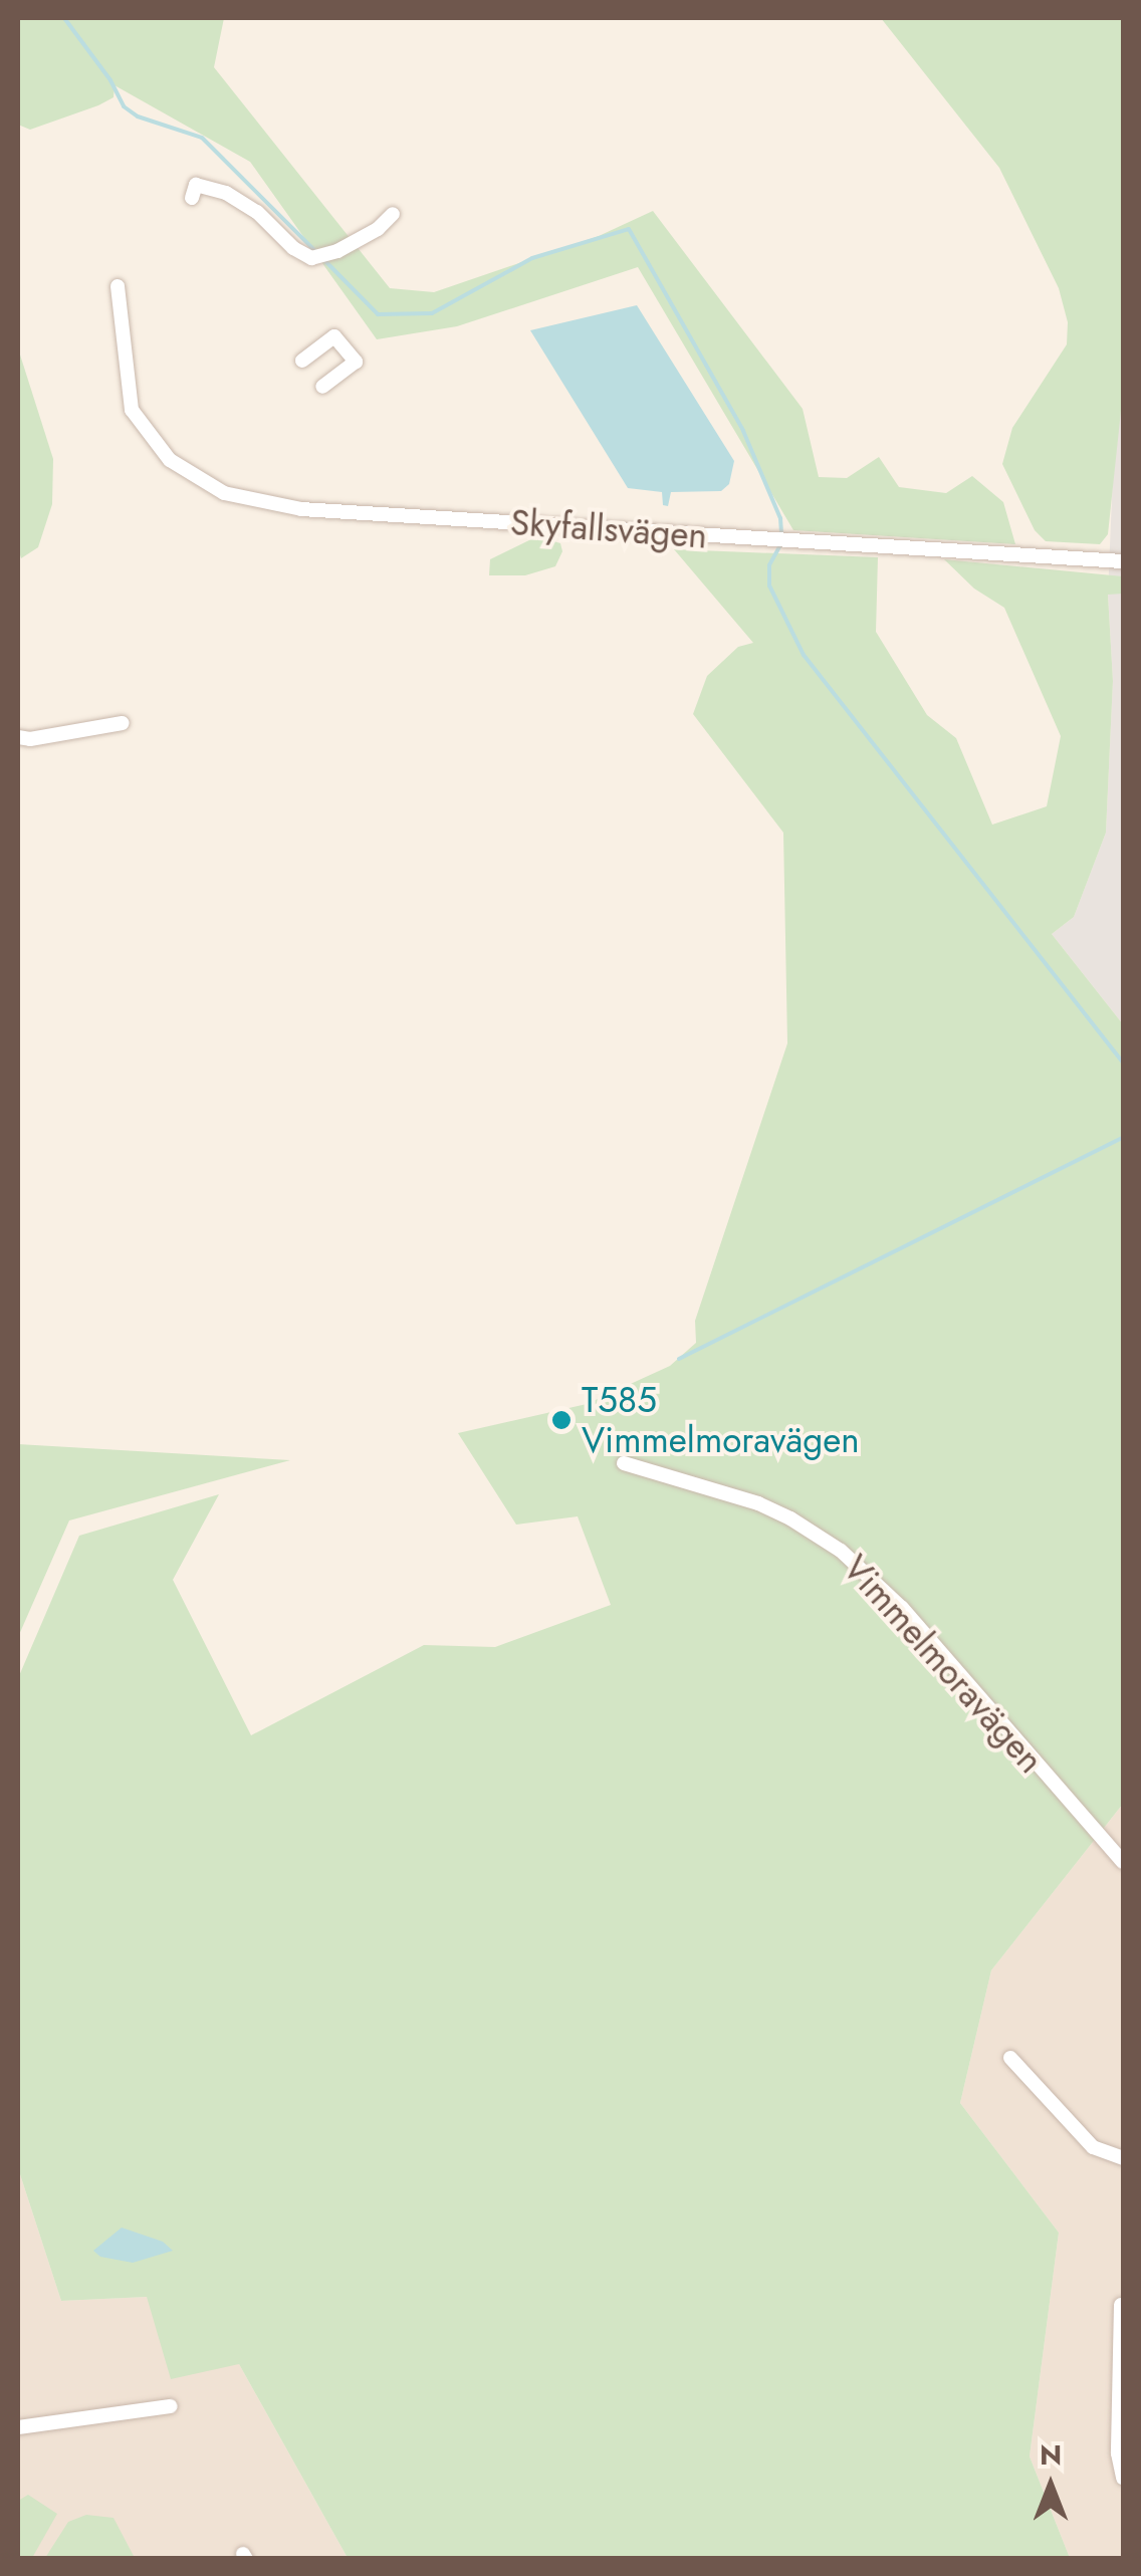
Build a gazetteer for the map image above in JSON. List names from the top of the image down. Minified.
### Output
{"streets":{"street":["Skyfallsvägen","Vimmelmoravägen"]},"places":["T585 Vimmelmoravägen"],"north":"top"}
